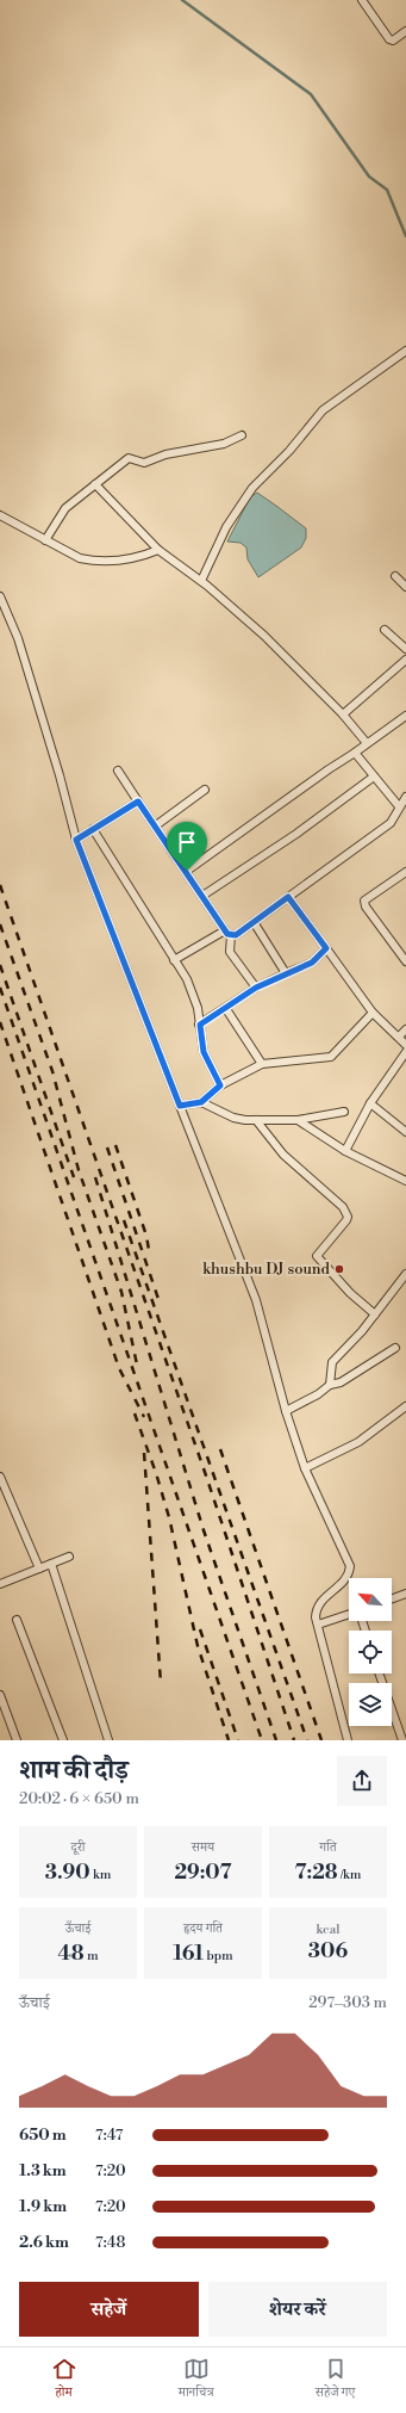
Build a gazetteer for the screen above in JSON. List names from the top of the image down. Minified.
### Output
{"places":["khushbu DJ sound"],"north":"top left","page":{"heading":["शाम की दौड़","20:02 · 6 × 650 m"],"stats":[["दूरी","3.90 km"],["समय","29:07"],["गति","7:28 /km"],["ऊँचाई","48 m"],["हृदय गति","161 bpm"],["kcal","306"]],"chart":["ऊँचाई","297–303 m"],"list":[{"name":"650 m","note":"7:47"},{"name":"1.3 km","note":"7:20"},{"name":"1.9 km","note":"7:20"},{"name":"2.6 km","note":"7:48"}],"buttons":["सहेजें","शेयर करें"],"tabs":["होम","मानचित्र","सहेजे गए"]}}
